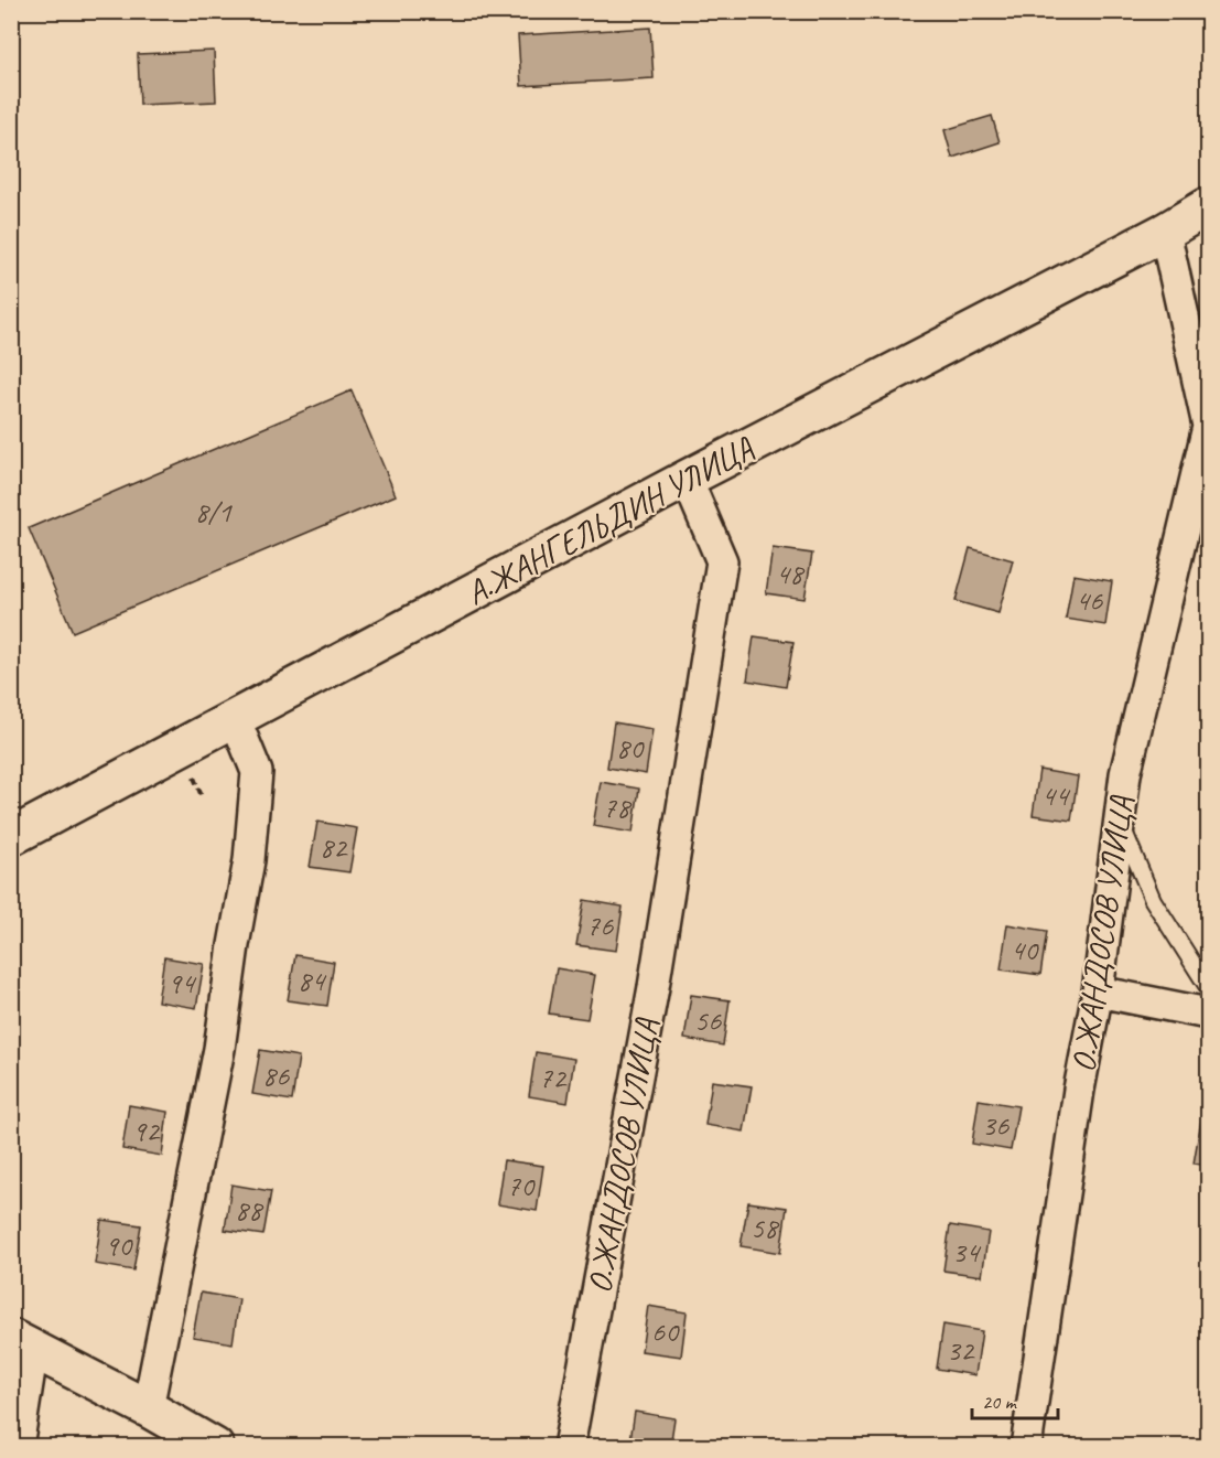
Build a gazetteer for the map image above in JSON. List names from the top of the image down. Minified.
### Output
{"streets":{"street":["А.ЖАНГЕЛЬДИН УЛИЦА","О.ЖАНДОСОВ УЛИЦА"]},"crossings":[["А.ЖАНГЕЛЬДИН УЛИЦА","О.ЖАНДОСОВ УЛИЦА"]],"house_numbers":["8/1","48","46","80","44","78","82","76","40","84","94","56","86","72","36","92","70","88","58","90","34","60","32"],"scale_bar":"20 m"}
